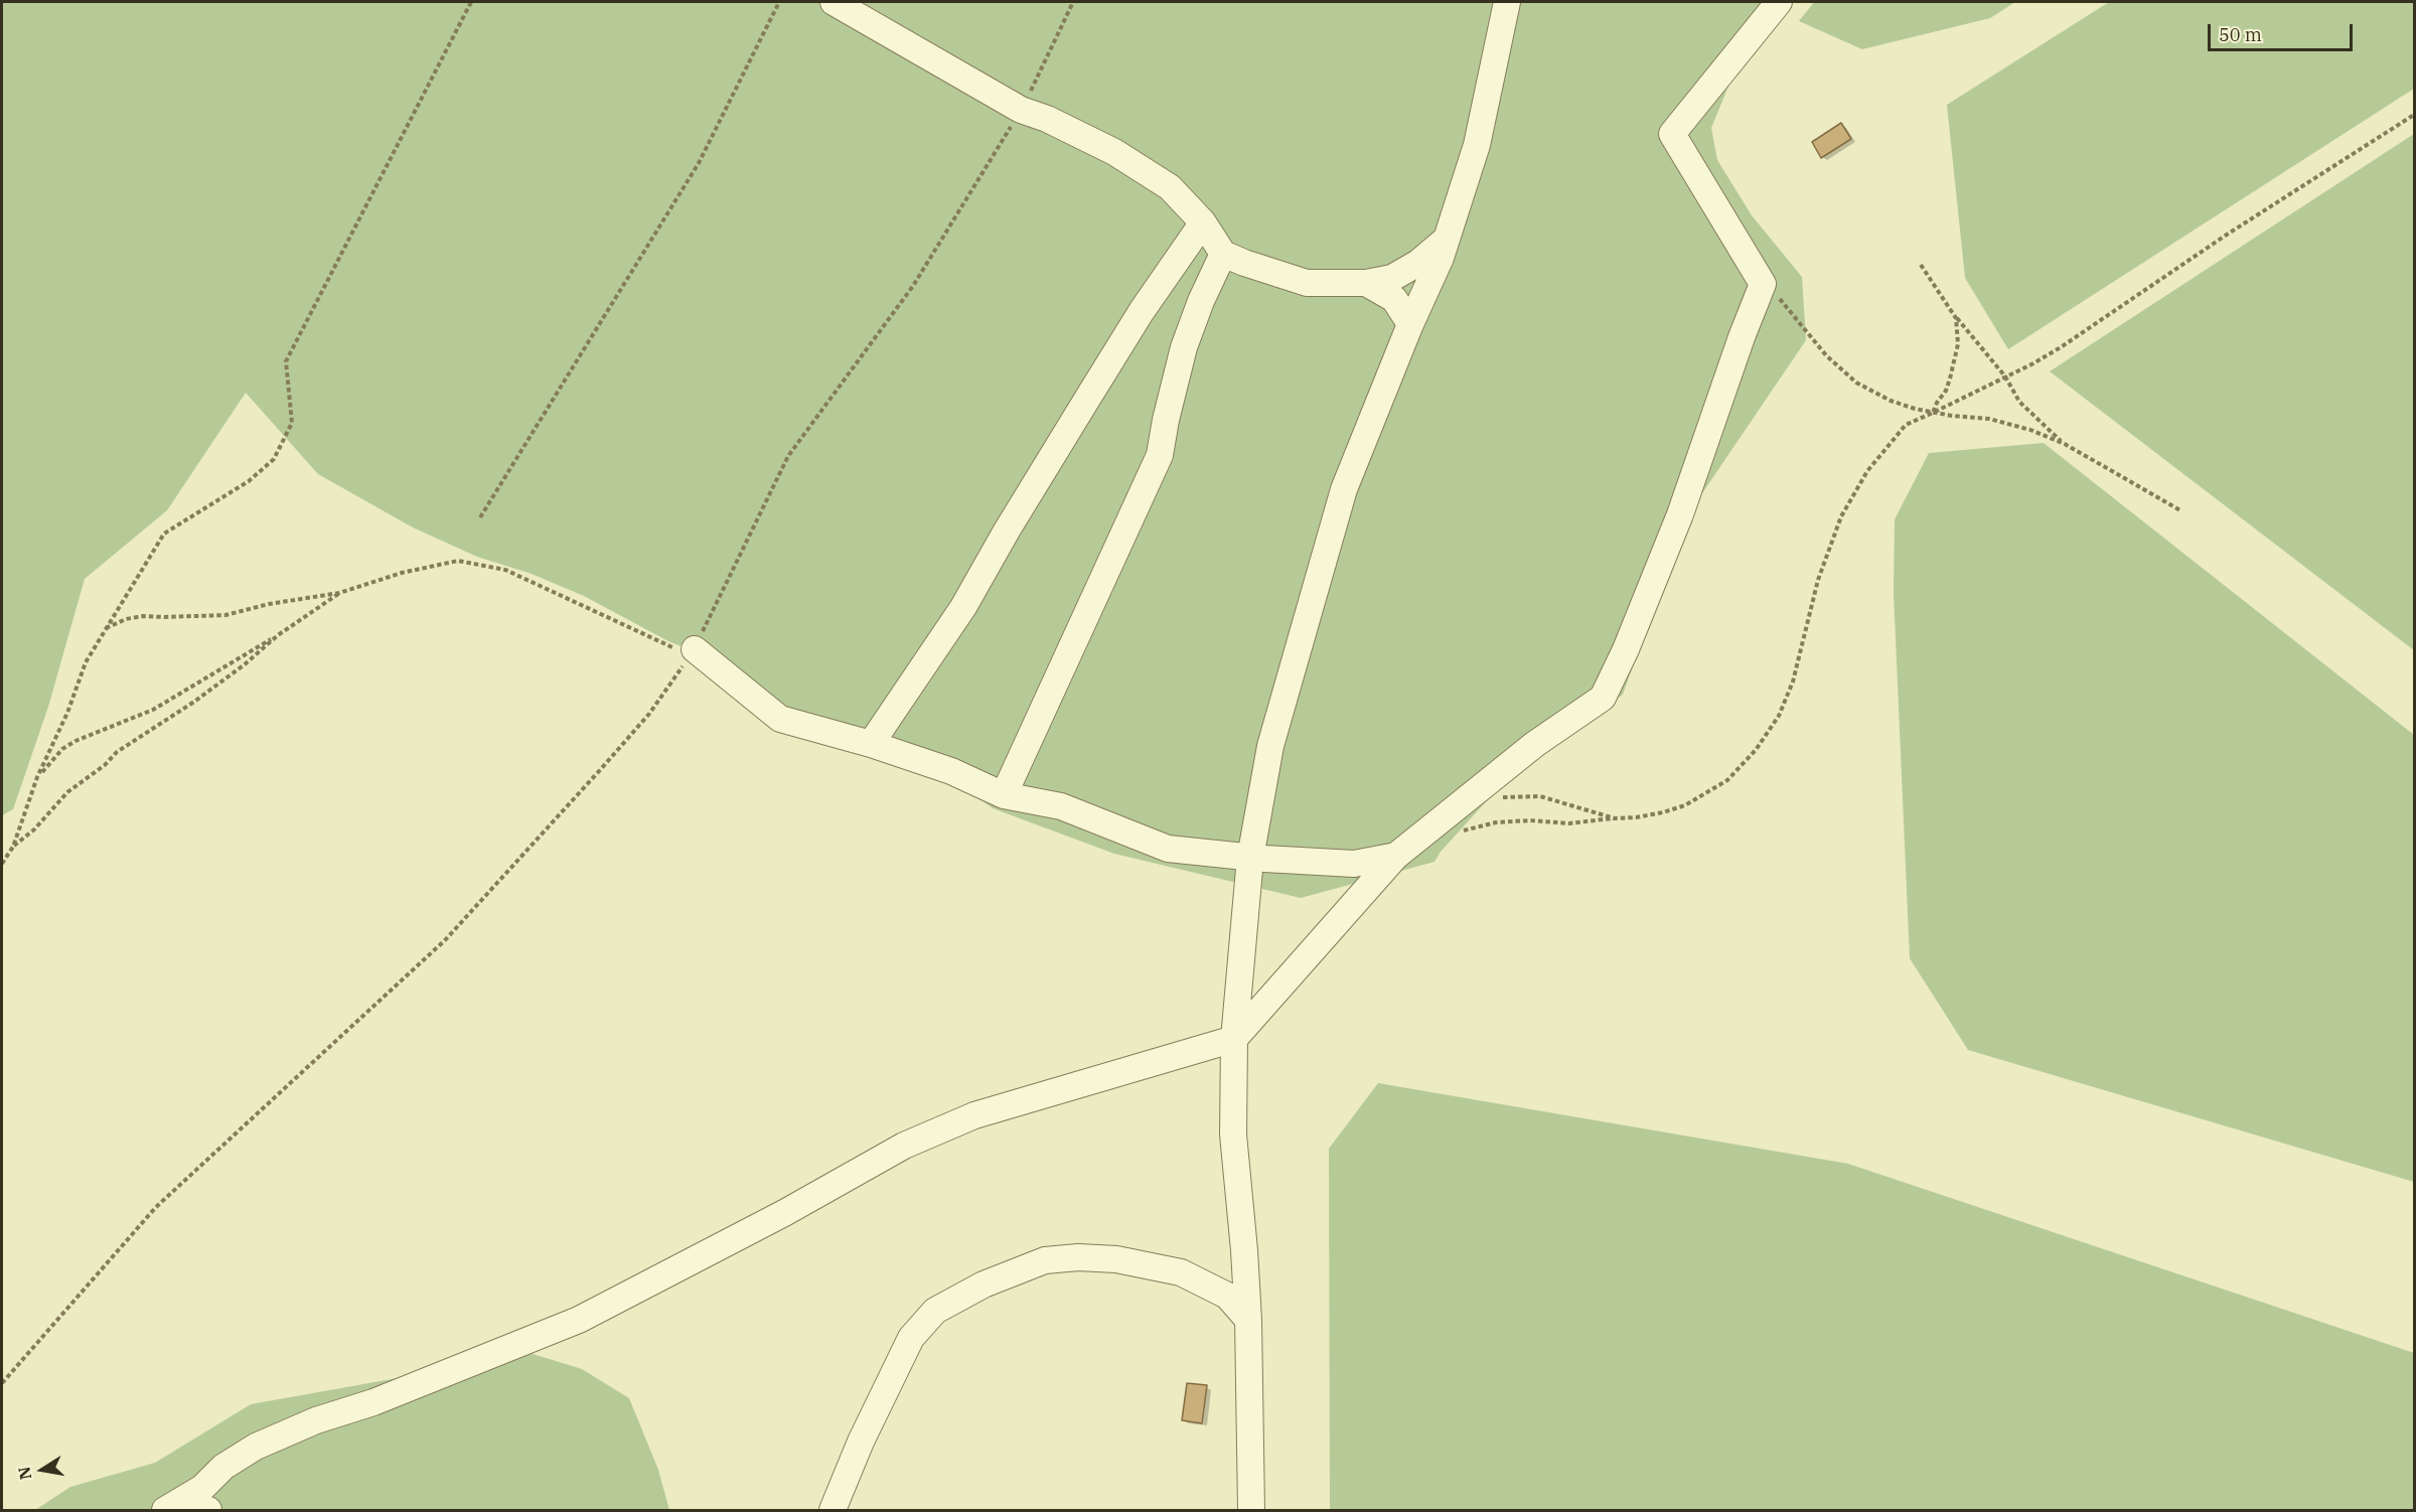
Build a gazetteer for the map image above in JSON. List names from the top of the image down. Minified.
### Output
{"scale_bar":"50 m","north":"left"}
